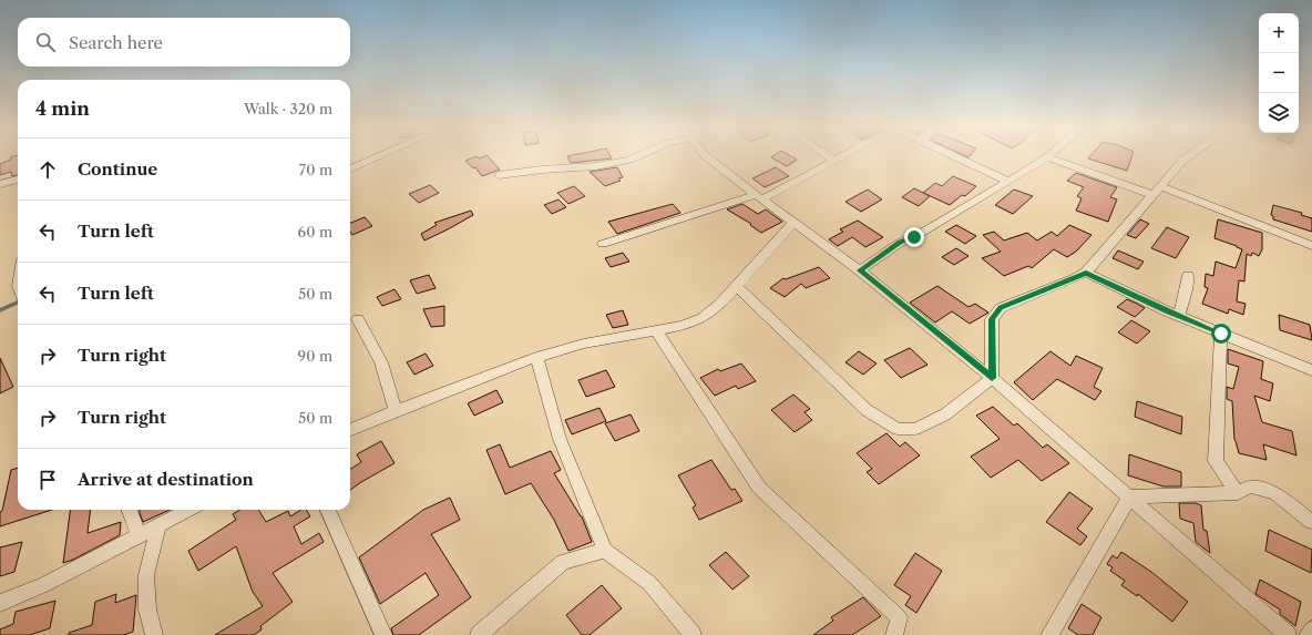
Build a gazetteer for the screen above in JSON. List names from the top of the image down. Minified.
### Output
{"page":{"map_buttons":["+","−"],"search":"Search here","heading":["4 min","Walk · 320 m"],"list":[["Continue","70 m"],["Turn left","60 m"],["Turn left","50 m"],["Turn right","90 m"],["Turn right","50 m"],"Arrive at destination"]}}
